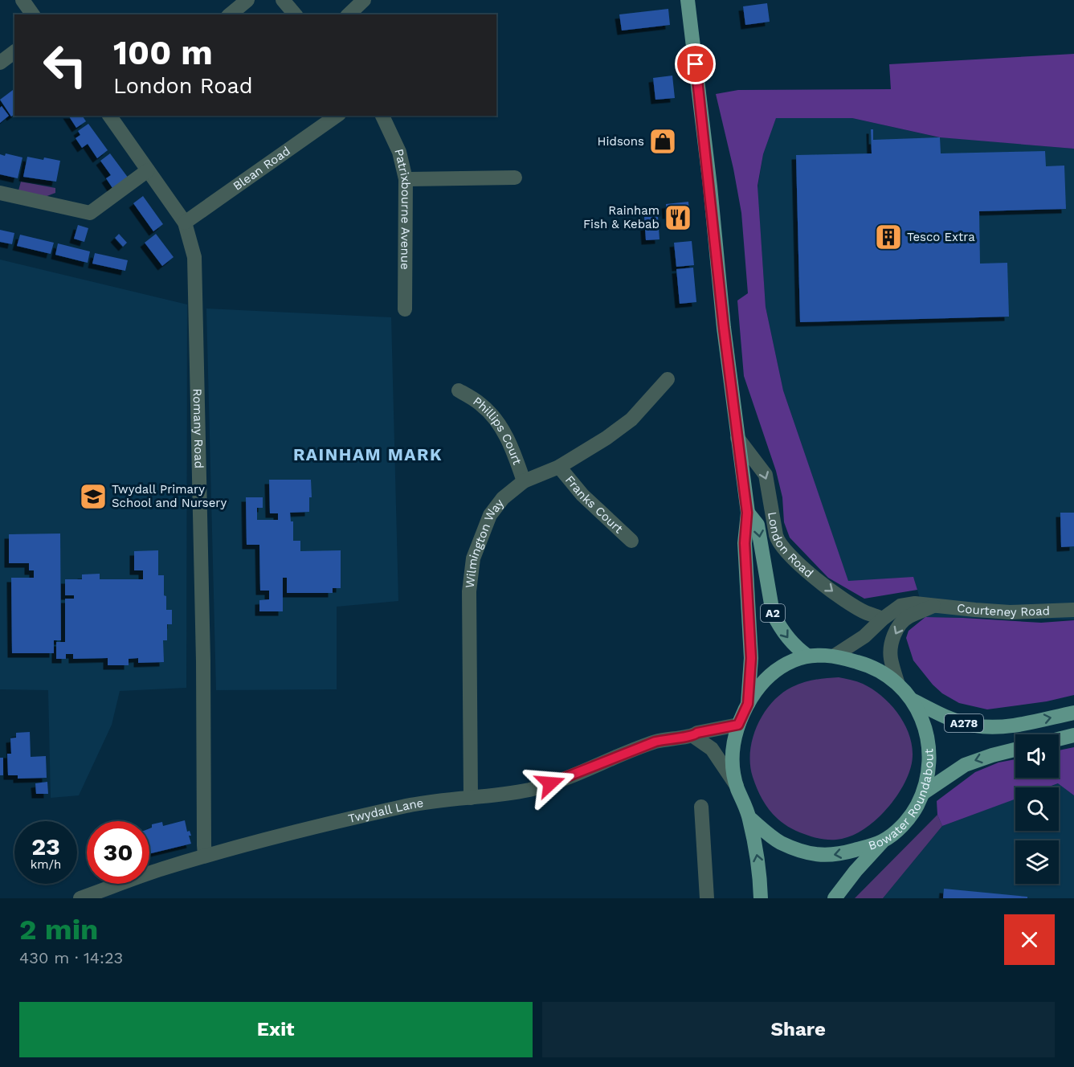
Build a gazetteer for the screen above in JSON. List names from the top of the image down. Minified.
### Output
{"streets":{"main road":["London Road","A2","A278","Bowater Roundabout"],"street":["Blean Road","Patrixbourne Avenue","Romany Road","Phillips Court","Franks Court","Wilmington Way","Courteney Road","Twydall Lane"]},"crossings":[["Blean Road","Romany Road"],["Romany Road","Twydall Lane"],["Phillips Court","Wilmington Way"],["Franks Court","Wilmington Way"],["London Road","Courteney Road"],["London Road","Bowater Roundabout"],["Wilmington Way","Twydall Lane"],["Courteney Road","Bowater Roundabout"],["A278","Bowater Roundabout"],["Bowater Roundabout","Twydall Lane"]],"districts":["RAINHAM MARK"],"places":{"shop":["Hidsons"],"restaurant":["Rainham Fish & Kebab"],"building":["Tesco Extra"],"school or university":["Twydall Primary School and Nursery"]},"page":{"turn":["100 m","London Road"],"speed":"23 km/h","limit":"30","heading":["2 min","430 m · 14:23"],"buttons":["Exit","Share"]}}
